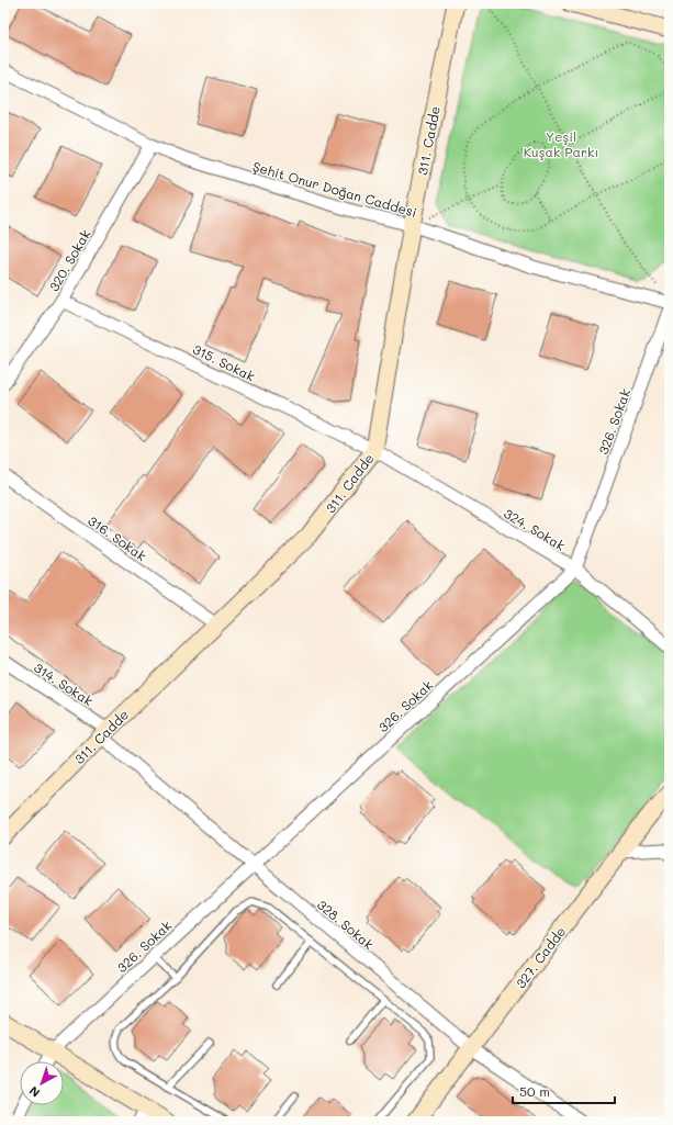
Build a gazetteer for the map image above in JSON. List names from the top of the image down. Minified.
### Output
{"streets":{"street":["311. Cadde","Şehit Onur Doğan Caddesi","320. Sokak","315. Sokak","326. Sokak","324. Sokak","316. Sokak","314. Sokak","328. Sokak","327. Cadde"]},"crossings":[["311. Cadde","Şehit Onur Doğan Caddesi"],["311. Cadde","315. Sokak"],["311. Cadde","324. Sokak"],["311. Cadde","316. Sokak"],["311. Cadde","314. Sokak"],["311. Cadde","328. Sokak"],["Şehit Onur Doğan Caddesi","320. Sokak"],["320. Sokak","315. Sokak"],["315. Sokak","324. Sokak"],["326. Sokak","324. Sokak"],["326. Sokak","328. Sokak"],["314. Sokak","328. Sokak"],["328. Sokak","327. Cadde"]],"parks":["Yeşil Kuşak Parkı"],"scale_bar":"50 m","north":"bottom left"}
